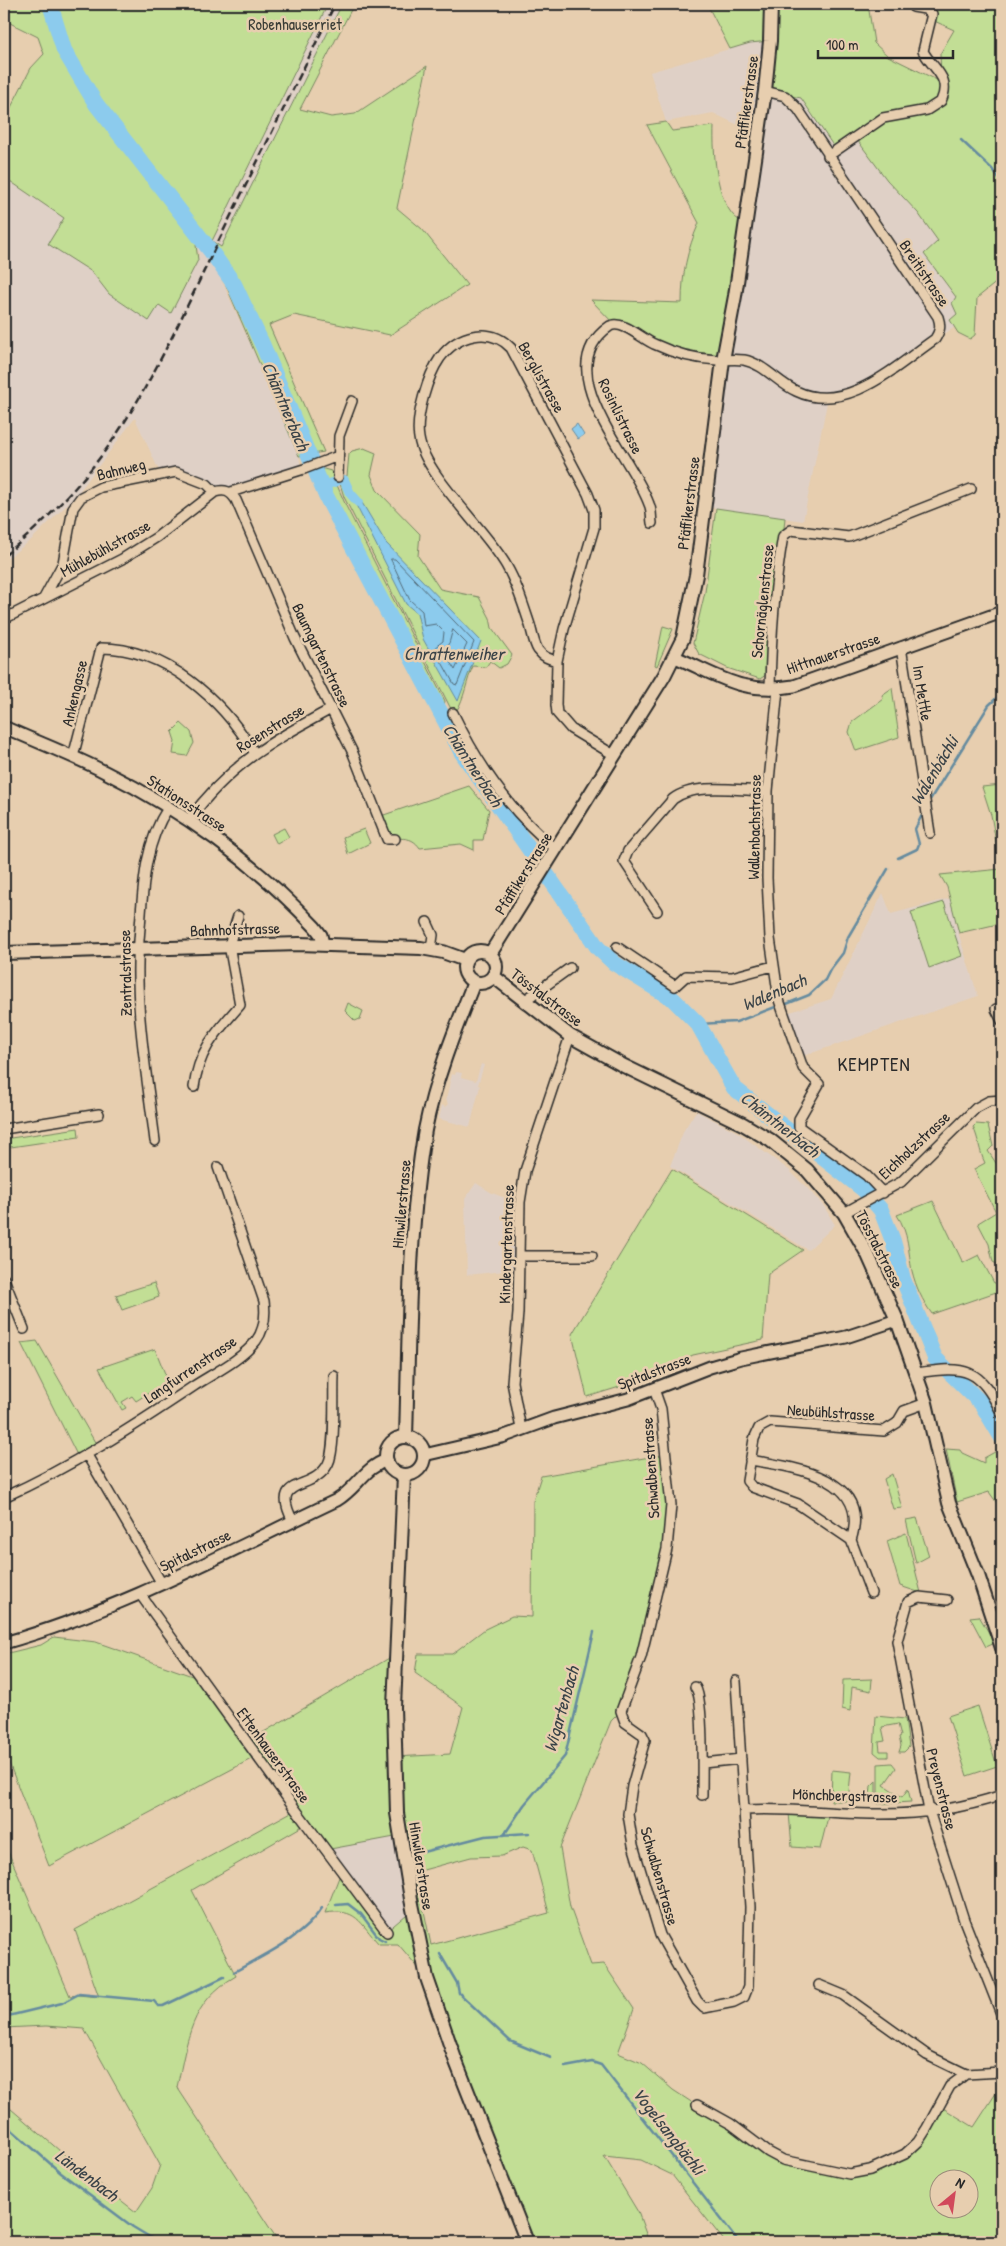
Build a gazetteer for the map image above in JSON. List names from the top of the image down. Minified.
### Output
{"streets":{"main road":["Pfäffikerstrasse","Bahnhofstrasse","Tösstalstrasse","Hinwilerstrasse"],"street":["Breitistrasse","Berglistrasse","Rosinlistrasse","Bahnweg","Mühlebühlstrasse","Schornäglenstrasse","Hittnauerstrasse","Baumgartenstrasse","Ankengasse","Im Mettle","Rosenstrasse","Stationsstrasse","Wallenbachstrasse","Zentralstrasse","Eichholzstrasse","Kindergartenstrasse","Langfurrenstrasse","Spitalstrasse","Neubühlstrasse","Schwalbenstrasse","Ettenhauserstrasse","Preyenstrasse","Mönchbergstrasse"]},"crossings":[["Pfäffikerstrasse","Breitistrasse"],["Pfäffikerstrasse","Berglistrasse"],["Pfäffikerstrasse","Rosinlistrasse"],["Pfäffikerstrasse","Hittnauerstrasse"],["Pfäffikerstrasse","Bahnhofstrasse"],["Pfäffikerstrasse","Tösstalstrasse"],["Pfäffikerstrasse","Hinwilerstrasse"],["Breitistrasse","Rosinlistrasse"],["Bahnweg","Mühlebühlstrasse"],["Schornäglenstrasse","Hittnauerstrasse"],["Schornäglenstrasse","Wallenbachstrasse"],["Hittnauerstrasse","Im Mettle"],["Hittnauerstrasse","Wallenbachstrasse"],["Baumgartenstrasse","Rosenstrasse"],["Ankengasse","Rosenstrasse"],["Ankengasse","Stationsstrasse"],["Rosenstrasse","Stationsstrasse"],["Stationsstrasse","Bahnhofstrasse"],["Stationsstrasse","Zentralstrasse"],["Wallenbachstrasse","Eichholzstrasse"],["Bahnhofstrasse","Zentralstrasse"],["Bahnhofstrasse","Tösstalstrasse"],["Bahnhofstrasse","Hinwilerstrasse"],["Tösstalstrasse","Eichholzstrasse"],["Tösstalstrasse","Hinwilerstrasse"],["Tösstalstrasse","Kindergartenstrasse"],["Tösstalstrasse","Spitalstrasse"],["Tösstalstrasse","Neubühlstrasse"],["Hinwilerstrasse","Spitalstrasse"],["Kindergartenstrasse","Spitalstrasse"],["Spitalstrasse","Schwalbenstrasse"],["Spitalstrasse","Ettenhauserstrasse"],["Schwalbenstrasse","Mönchbergstrasse"],["Preyenstrasse","Mönchbergstrasse"]],"districts":["KEMPTEN"],"water":["Chämtnerbach","Chrattenweiher","Walenbächli","Walenbach","Wigartenbach","Vogelsangbächli","Ländenbach"],"parks":["Robenhauserriet"],"scale_bar":"100 m","north":"top right"}
